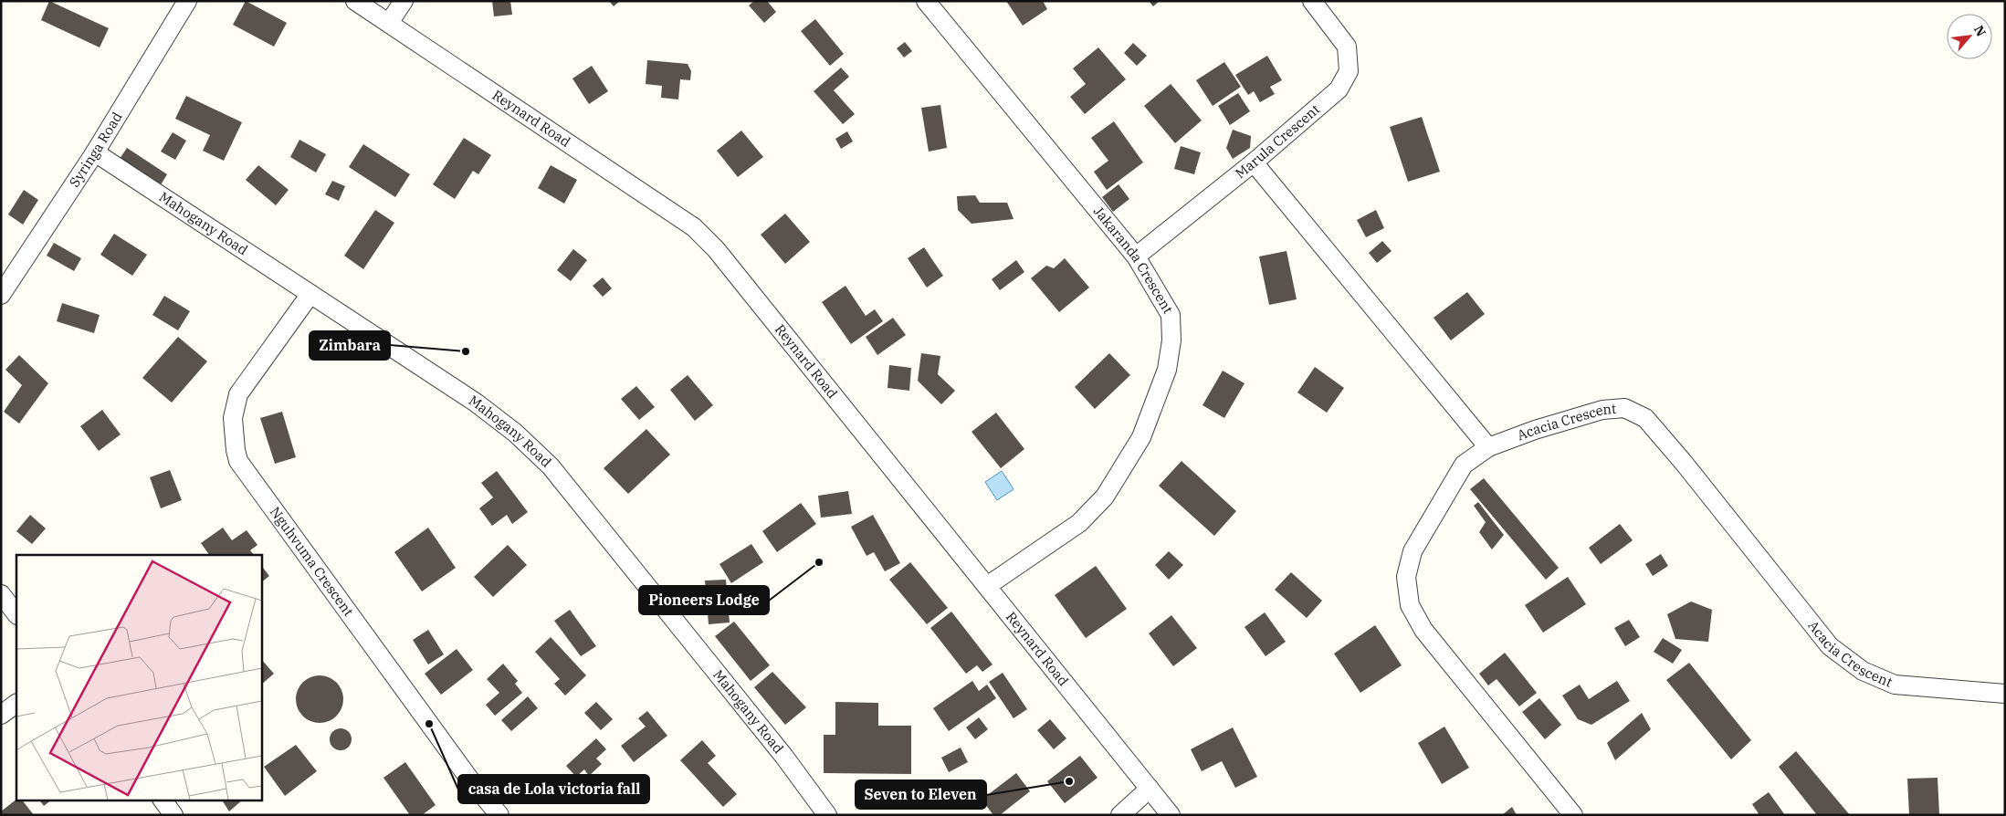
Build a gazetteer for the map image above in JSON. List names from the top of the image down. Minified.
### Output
{"streets":{"street":["Reynard Road","Marula Crescent","Syringa Road","Mahogany Road","Jakaranda Crescent","Acacia Crescent","Nguhvuma Crescent"]},"crossings":[["Reynard Road","Jakaranda Crescent"],["Marula Crescent","Jakaranda Crescent"],["Syringa Road","Mahogany Road"],["Mahogany Road","Nguhvuma Crescent"]],"places":["Zimbara","Pioneers Lodge","casa de Lola victoria fall","Seven to Eleven"],"north":"top right"}
